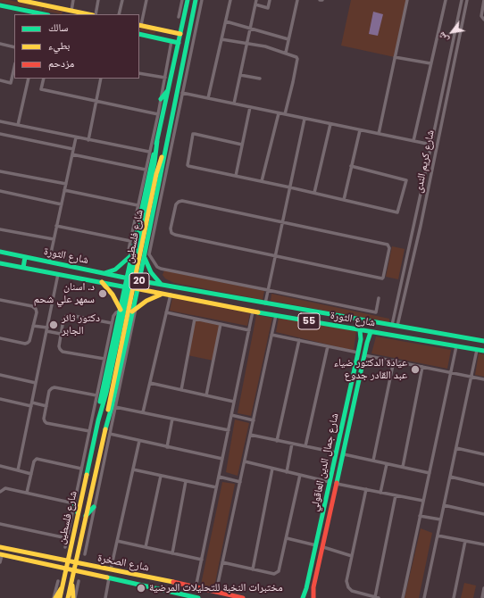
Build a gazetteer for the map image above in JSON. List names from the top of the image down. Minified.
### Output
{"streets":{"main road":["شارع فلسطين","شارع الثورة","20","55","شارع جمال الدين العاقولي","شارع الصخرة"],"street":["شارع كريم الندى"]},"crossings":[["شارع كريم الندى","شارع الثورة"],["شارع فلسطين","شارع الثورة"],["شارع فلسطين","شارع الصخرة"],["شارع الثورة","شارع جمال الدين العاقولي"]],"places":["د. اسنان سمهر علي شحم","دكتور ثائر الجابر","عيادة الدكتور ضياء عبد القادر جدوع","مختبرات النخبة للتحليلات المرضية"],"legend":["سالك","بطيء","مزدحم"],"north":"bottom left"}
